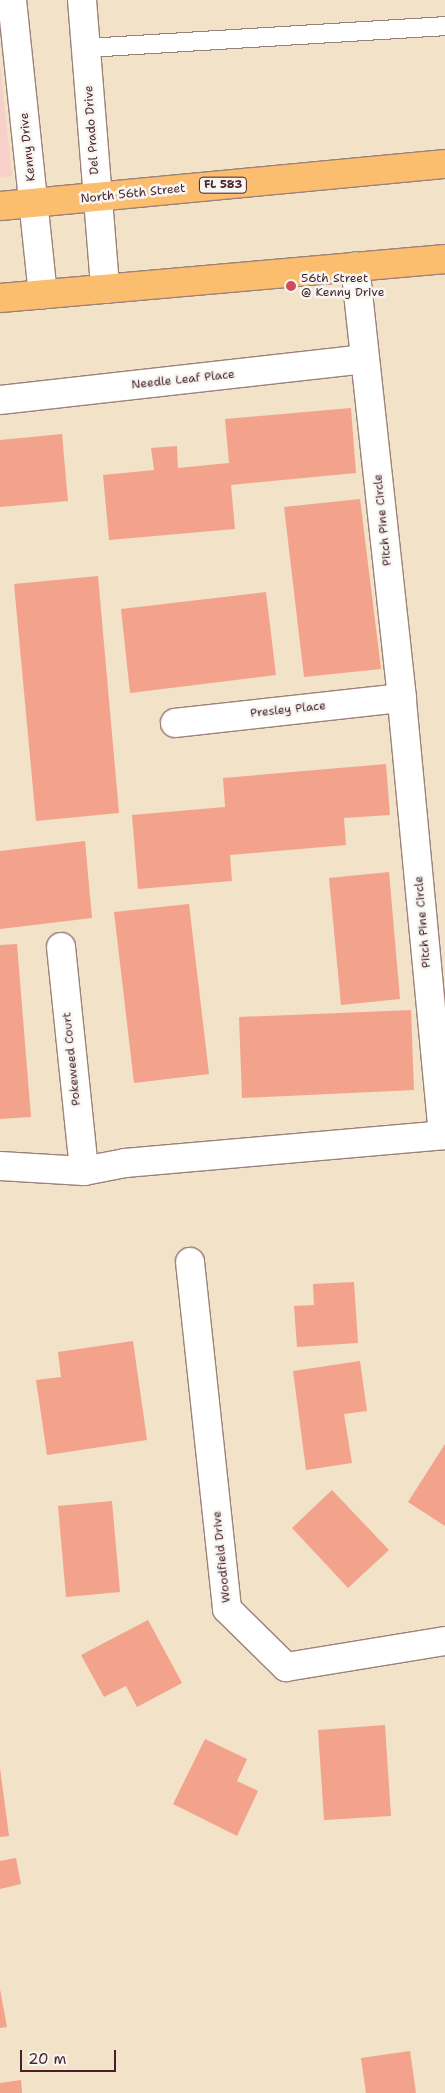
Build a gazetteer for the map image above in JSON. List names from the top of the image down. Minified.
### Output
{"streets":{"main road":["FL 583","North 56th Street"],"street":["Del Prado Drive","Kenny Drive","Needle Leaf Place","Pitch Pine Circle","Presley Place","Pokeweed Court","Woodfield Drive"]},"crossings":[["Del Prado Drive","North 56th Street"],["Kenny Drive","North 56th Street"],["Needle Leaf Place","Pitch Pine Circle"],["Pitch Pine Circle","Presley Place"],["Pitch Pine Circle","Pokeweed Court"]],"places":["56th Street @ Kenny Drive"],"scale_bar":"20 m"}
